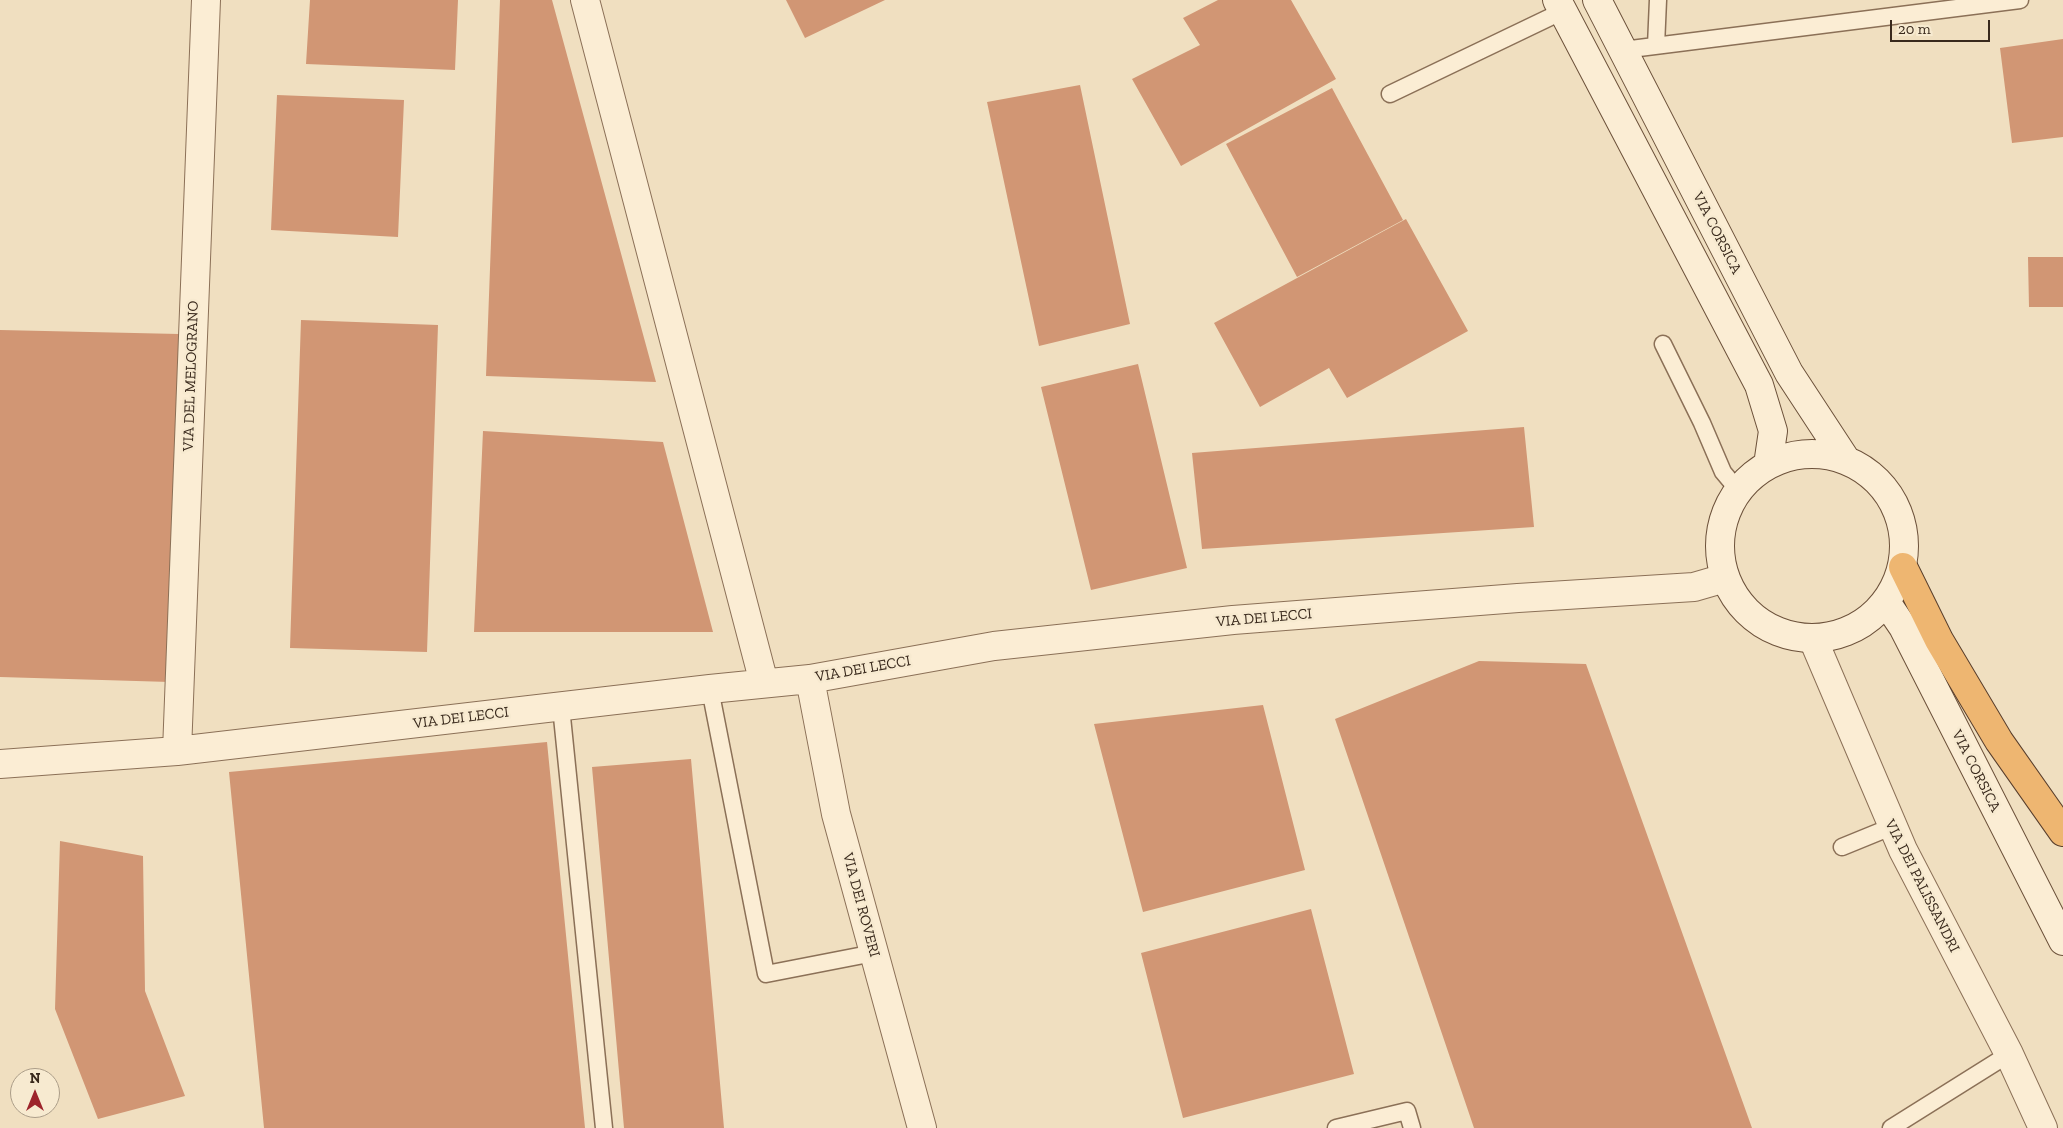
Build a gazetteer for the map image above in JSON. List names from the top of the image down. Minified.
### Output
{"streets":{"street":["VIA CORSICA","VIA DEL MELOGRANO","VIA DEI LECCI","VIA DEI PALISSANDRI","VIA DEI ROVERI"]},"crossings":[["VIA CORSICA","VIA DEI LECCI"],["VIA CORSICA","VIA DEI PALISSANDRI"],["VIA DEL MELOGRANO","VIA DEI LECCI"],["VIA DEI LECCI","VIA DEI ROVERI"]],"scale_bar":"20 m","north":"top"}
